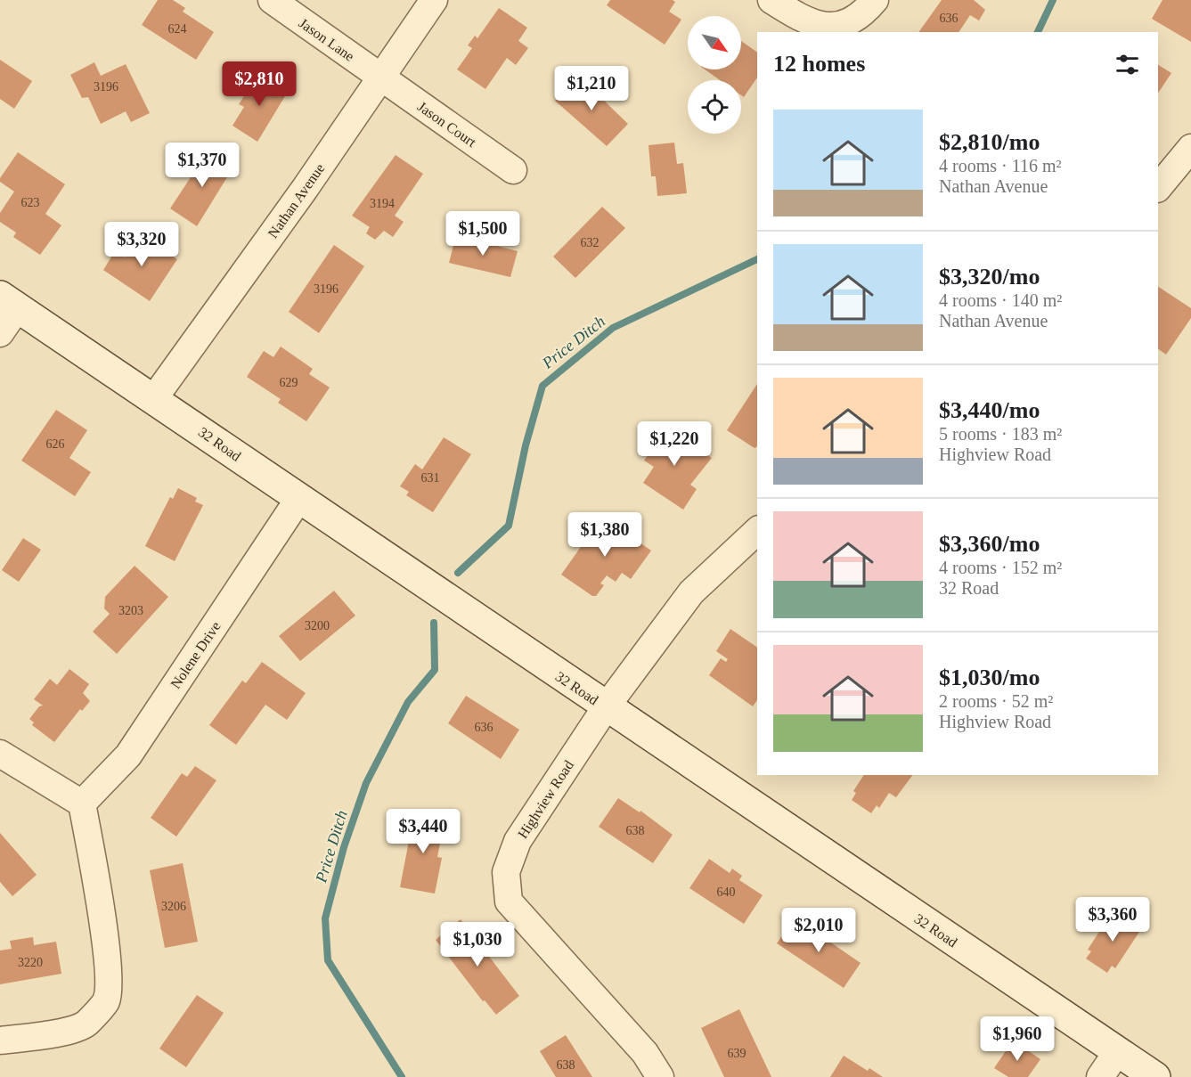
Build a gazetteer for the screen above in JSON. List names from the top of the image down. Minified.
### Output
{"streets":{"street":["Jason Lane","Jason Court","Nathan Avenue","32 Road","Nolene Drive","Highview Road"]},"crossings":[["Jason Lane","Jason Court"],["Jason Lane","Nathan Avenue"],["Jason Court","Nathan Avenue"],["Nathan Avenue","32 Road"],["32 Road","Nolene Drive"],["32 Road","Highview Road"]],"water":["Price Ditch"],"house_numbers":["636","624","3196","623","3194","632","3196","629","626","631","3203","3200","636","638","640","3206","3220","639","638"],"north":"bottom right","page":{"heading":"12 homes","price":["$2,810","$1,210","$1,370","$1,500","$3,320","$1,220","$1,380","$3,440","$3,360","$2,010","$1,030","$1,960"],"list":[{"name":"$2,810/mo","note":"4 rooms · 116 m² · Nathan Avenue"},{"name":"$3,320/mo","note":"4 rooms · 140 m² · Nathan Avenue"},{"name":"$3,440/mo","note":"5 rooms · 183 m² · Highview Road"},{"name":"$3,360/mo","note":"4 rooms · 152 m² · 32 Road"},{"name":"$1,030/mo","note":"2 rooms · 52 m² · Highview Road"}]}}
